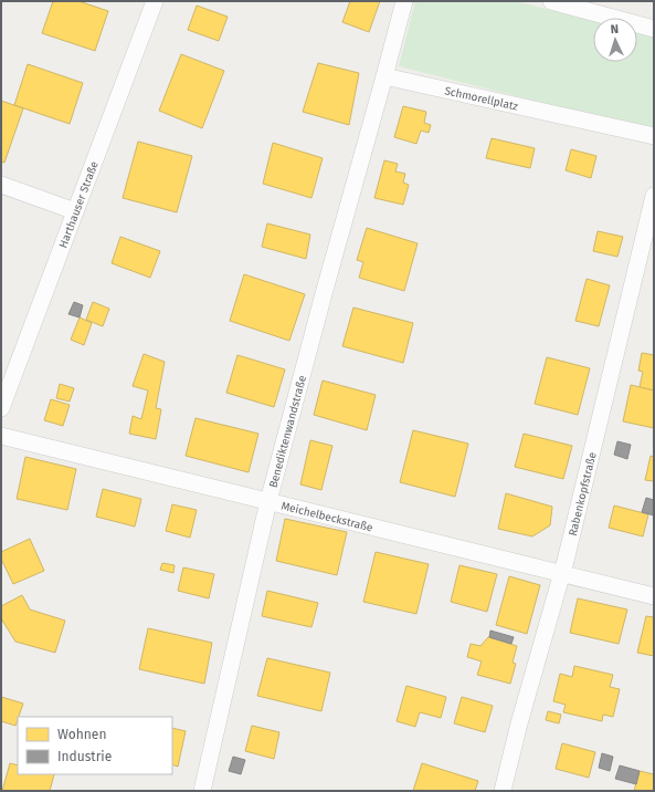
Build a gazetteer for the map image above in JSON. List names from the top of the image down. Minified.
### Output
{"streets":{"street":["Schmorellplatz","Harthauser Straße","Benediktenwandstraße","Rabenkopfstraße","Meichelbeckstraße"]},"crossings":[["Schmorellplatz","Benediktenwandstraße"],["Benediktenwandstraße","Meichelbeckstraße"],["Rabenkopfstraße","Meichelbeckstraße"]],"legend":["Wohnen","Industrie"],"north":"top"}
